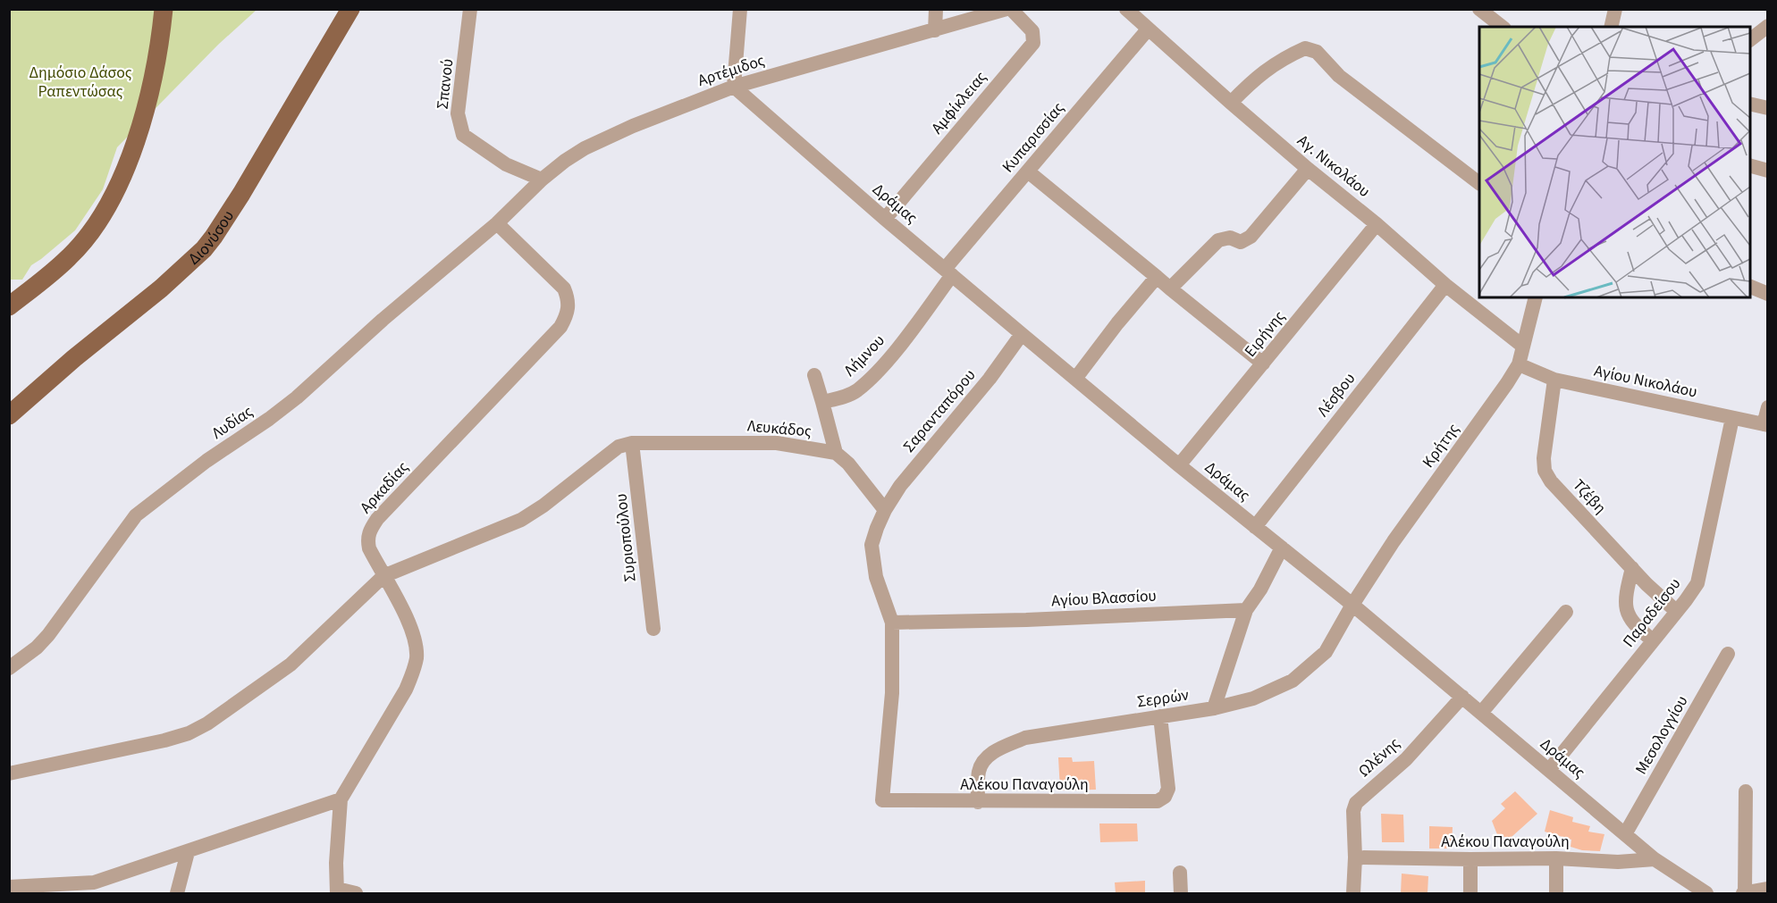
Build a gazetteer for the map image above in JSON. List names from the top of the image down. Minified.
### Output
{"streets":{"main road":["Διονύσου"],"street":["Αρτέμιδος","Σπανού","Αμφίκλειας","Κυπαρισσίας","Αγ. Νικολάου","Δράμας","Ειρήνης","Λήμνου","Αγίου Νικολάου","Λέσβου","Σαρανταπόρου","Λυδίας","Λευκάδος","Κρήτης","Αρκαδίας","Τζέβη","Συριοπούλου","Αγίου Βλασσίου","Παραδείσου","Σερρών","Μεσολογγίου","Ωλένης","Αλέκου Παναγούλη"]},"crossings":[["Αρτέμιδος","Σπανού"],["Αρτέμιδος","Αμφίκλειας"],["Αρτέμιδος","Δράμας"],["Αρτέμιδος","Λυδίας"],["Αρτέμιδος","Αρκαδίας"],["Αμφίκλειας","Δράμας"],["Κυπαρισσίας","Αγ. Νικολάου"],["Κυπαρισσίας","Δράμας"],["Κυπαρισσίας","Λήμνου"],["Αγ. Νικολάου","Ειρήνης"],["Αγ. Νικολάου","Λέσβου"],["Αγ. Νικολάου","Κρήτης"],["Δράμας","Ειρήνης"],["Δράμας","Λήμνου"],["Δράμας","Λέσβου"],["Δράμας","Σαρανταπόρου"],["Δράμας","Κρήτης"],["Δράμας","Παραδείσου"],["Δράμας","Σερρών"],["Δράμας","Μεσολογγίου"],["Δράμας","Ωλένης"],["Δράμας","Αλέκου Παναγούλη"],["Αγίου Νικολάου","Κρήτης"],["Αγίου Νικολάου","Τζέβη"],["Αγίου Νικολάου","Παραδείσου"],["Λυδίας","Αρκαδίας"],["Λευκάδος","Αρκαδίας"],["Λευκάδος","Συριοπούλου"],["Κρήτης","Σερρών"],["Τζέβη","Παραδείσου"],["Αγίου Βλασσίου","Αλέκου Παναγούλη"],["Σερρών","Αλέκου Παναγούλη"],["Ωλένης","Αλέκου Παναγούλη"]],"parks":["Δημόσιο Δάσος Ραπεντώσας"]}
